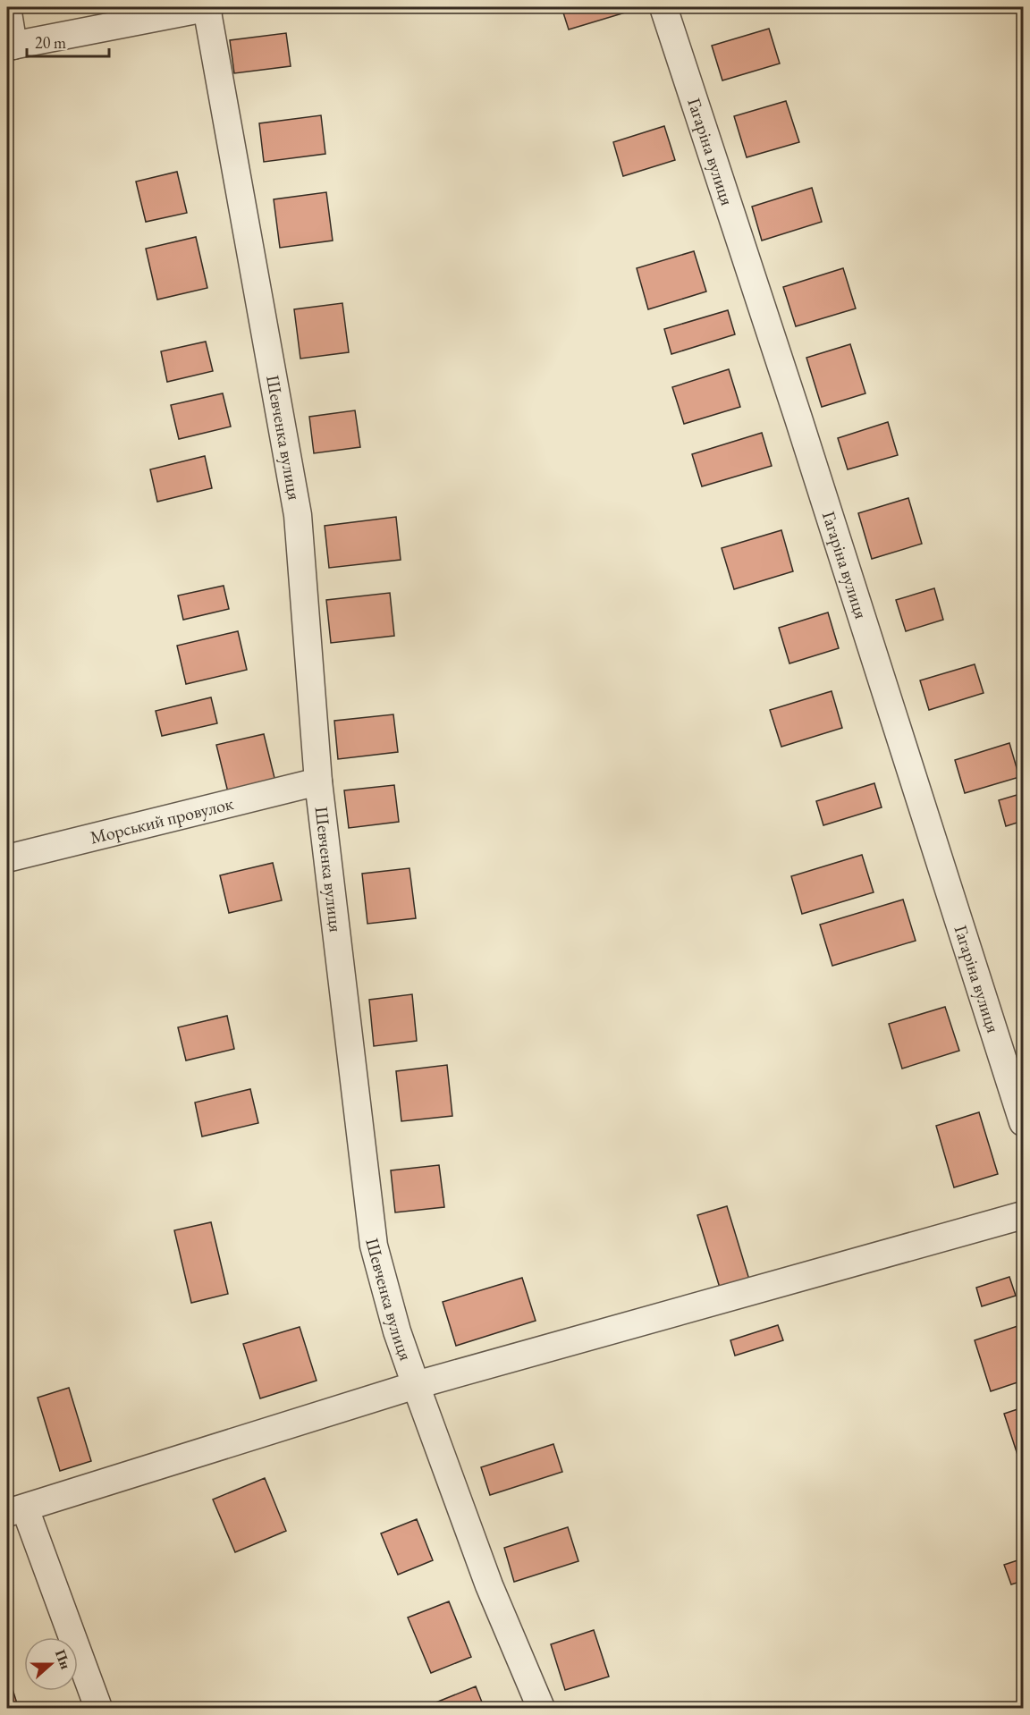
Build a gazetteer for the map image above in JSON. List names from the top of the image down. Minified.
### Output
{"streets":{"street":["Гагаріна вулиця","Шевченка вулиця","Морський провулок"]},"crossings":[["Шевченка вулиця","Морський провулок"]],"scale_bar":"20 m","north":"right"}
